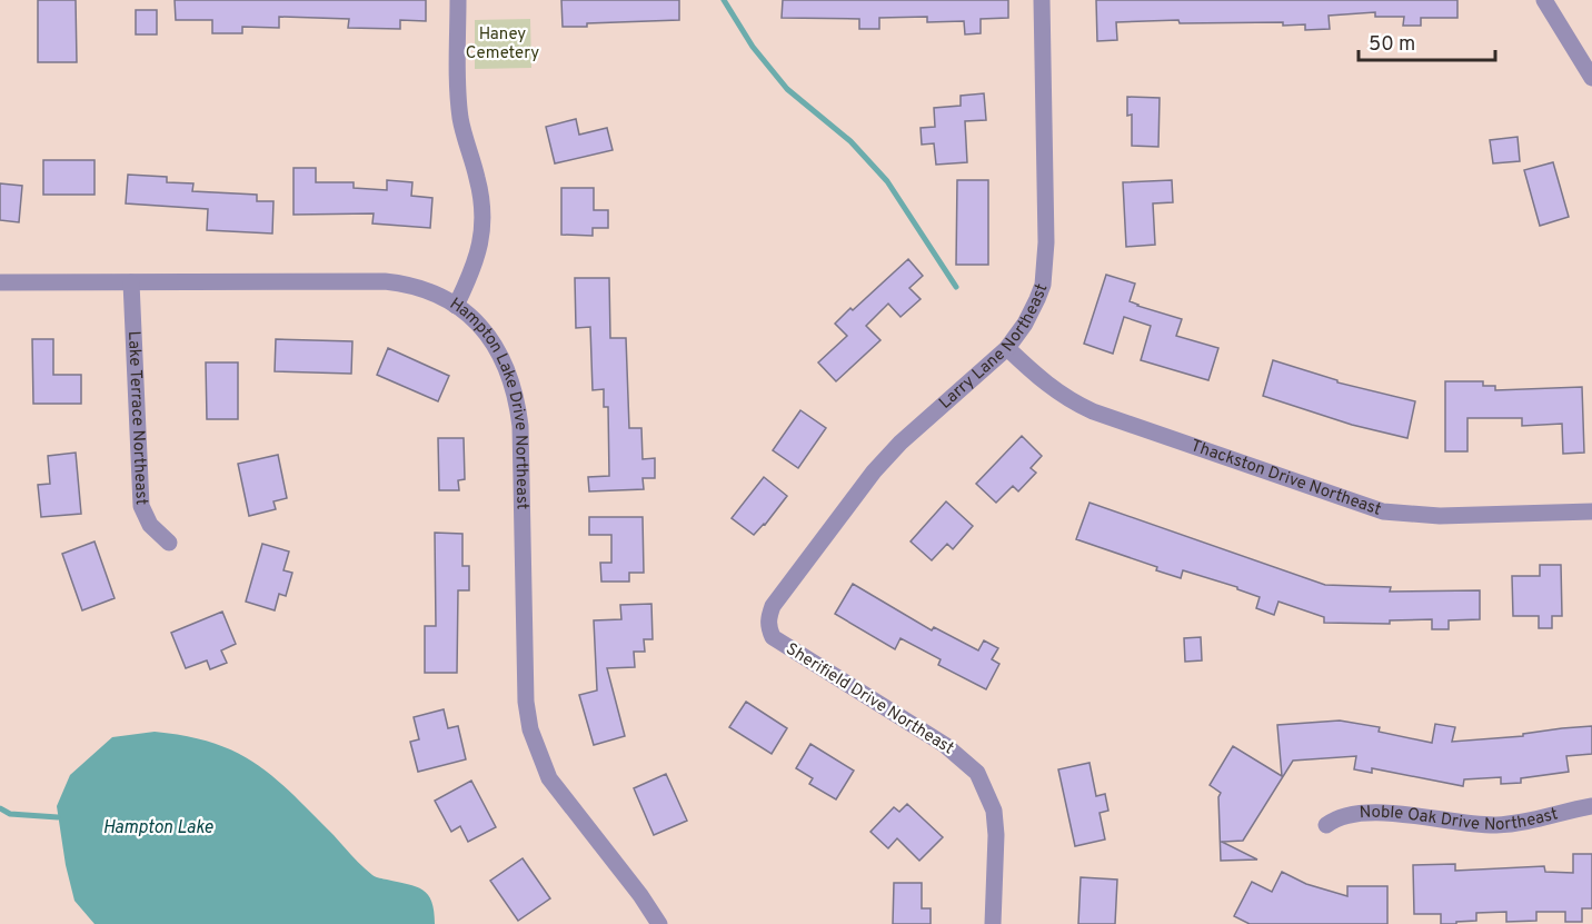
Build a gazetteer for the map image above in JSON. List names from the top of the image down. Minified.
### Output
{"streets":{"street":["Larry Lane Northeast","Hampton Lake Drive Northeast","Lake Terrace Northeast","Thackston Drive Northeast","Sherifield Drive Northeast","Noble Oak Drive Northeast"]},"crossings":[["Larry Lane Northeast","Thackston Drive Northeast"],["Larry Lane Northeast","Sherifield Drive Northeast"],["Hampton Lake Drive Northeast","Lake Terrace Northeast"]],"water":["Hampton Lake"],"parks":["Haney Cemetery"],"scale_bar":"50 m"}
